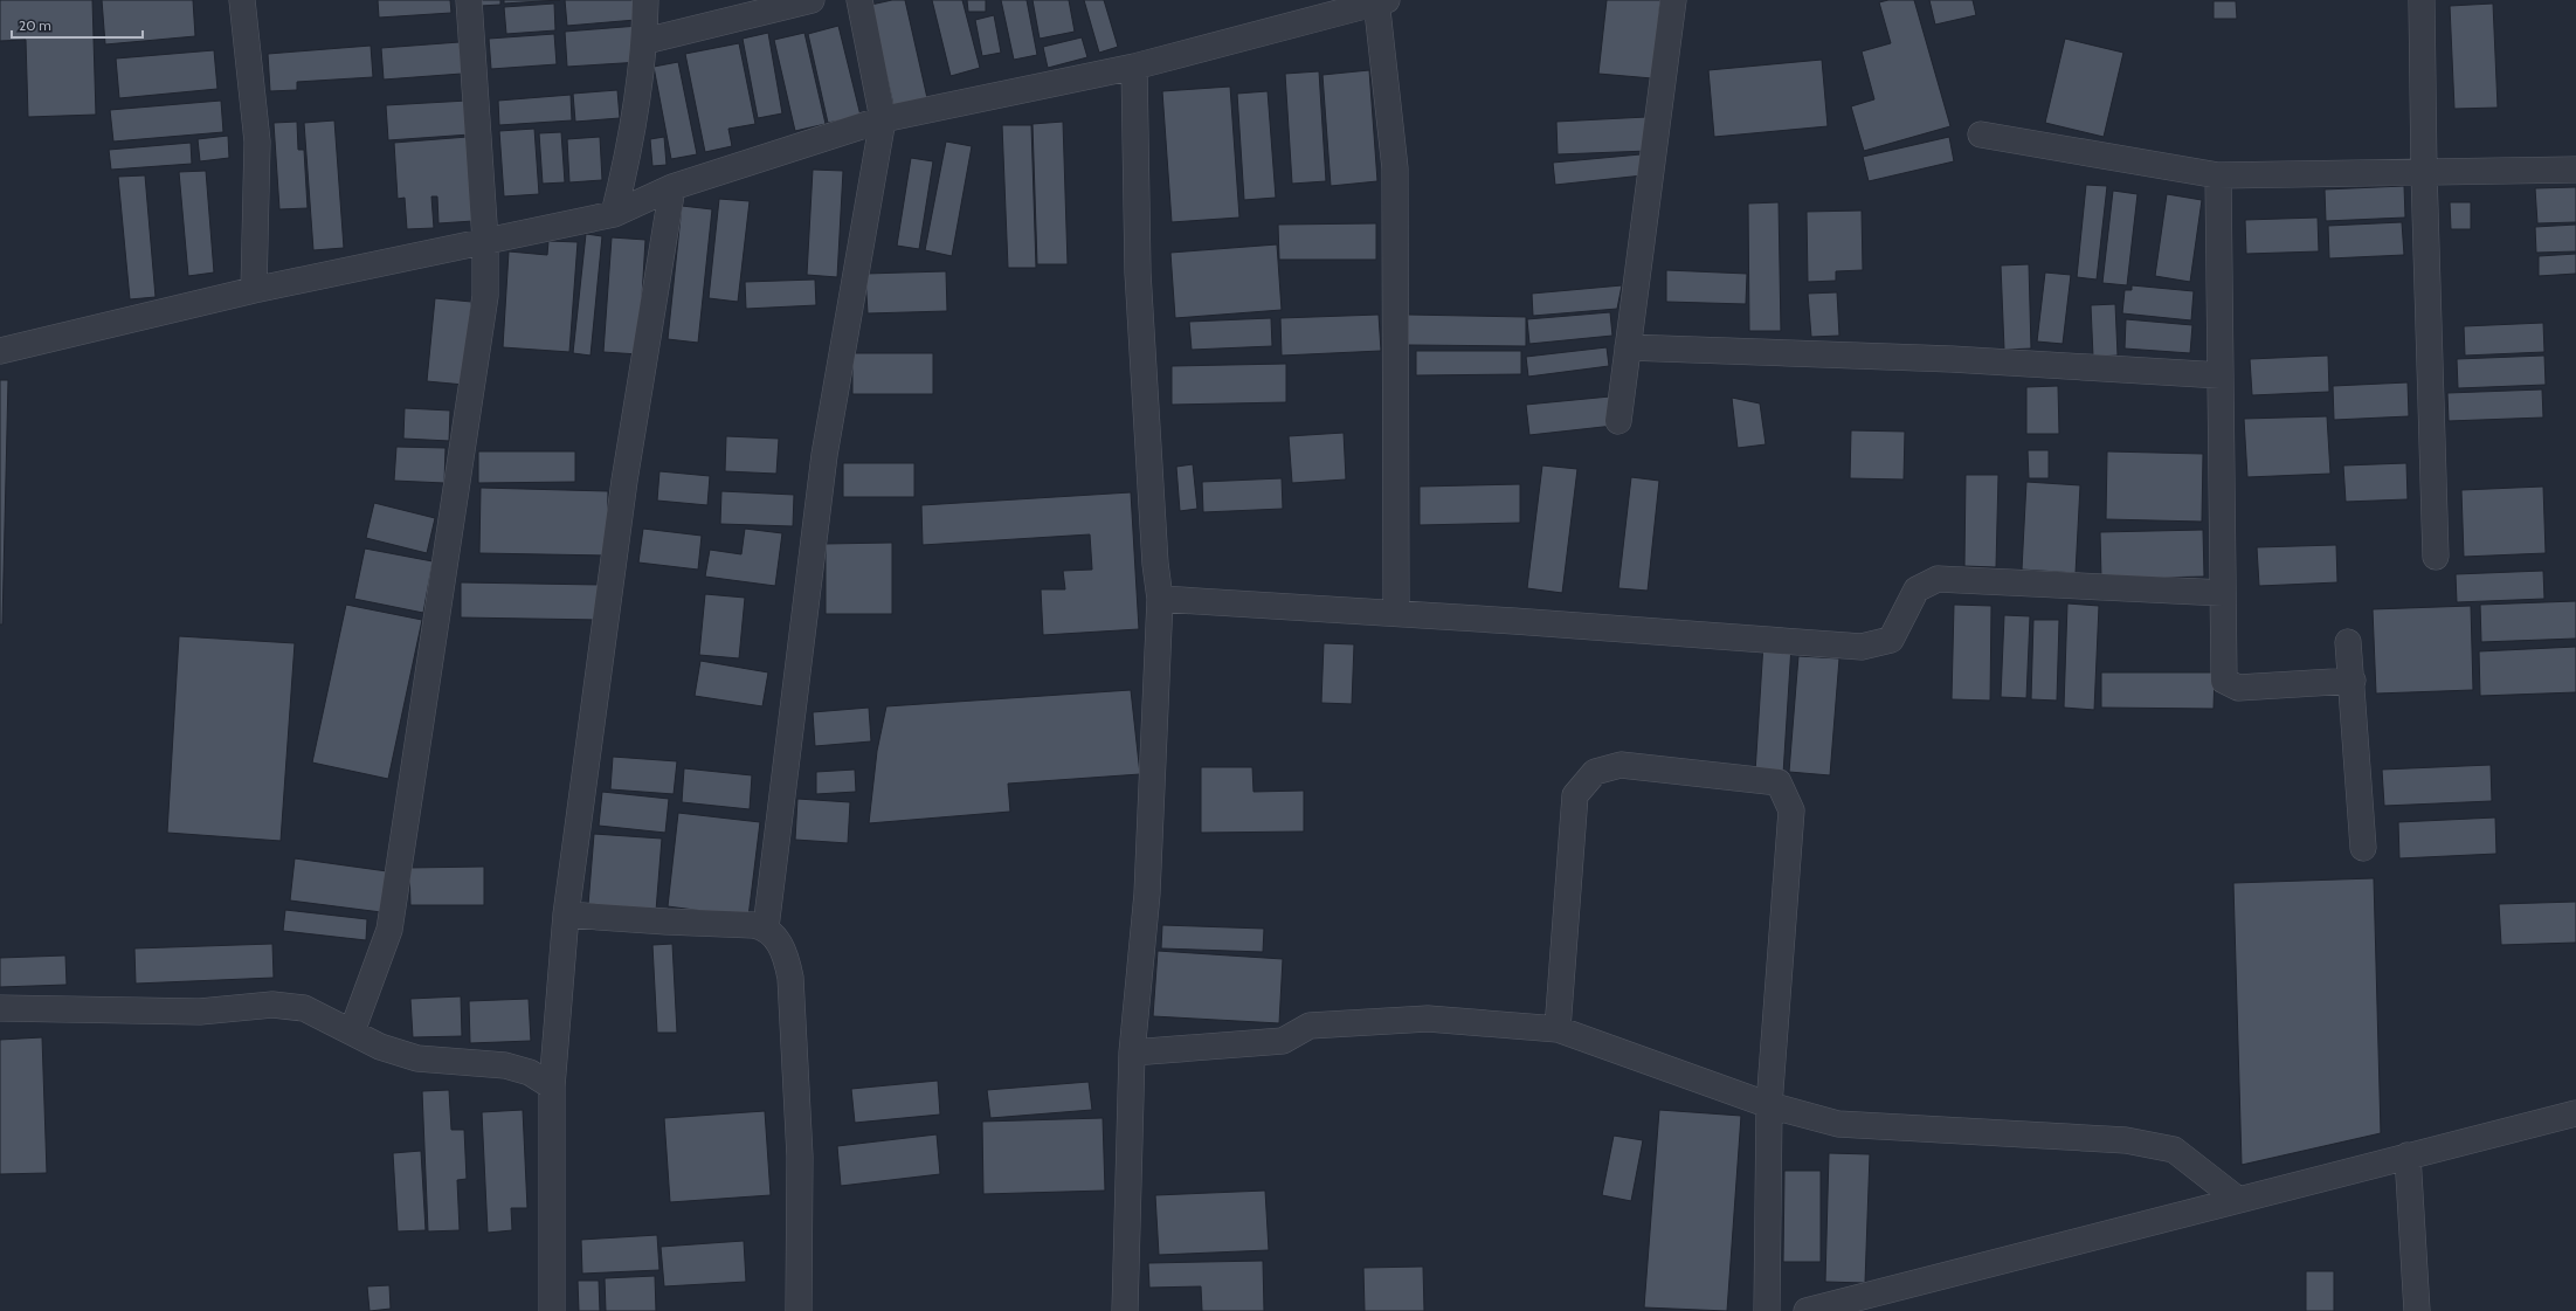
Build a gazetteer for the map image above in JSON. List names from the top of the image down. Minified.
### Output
{"scale_bar":"20 m"}
